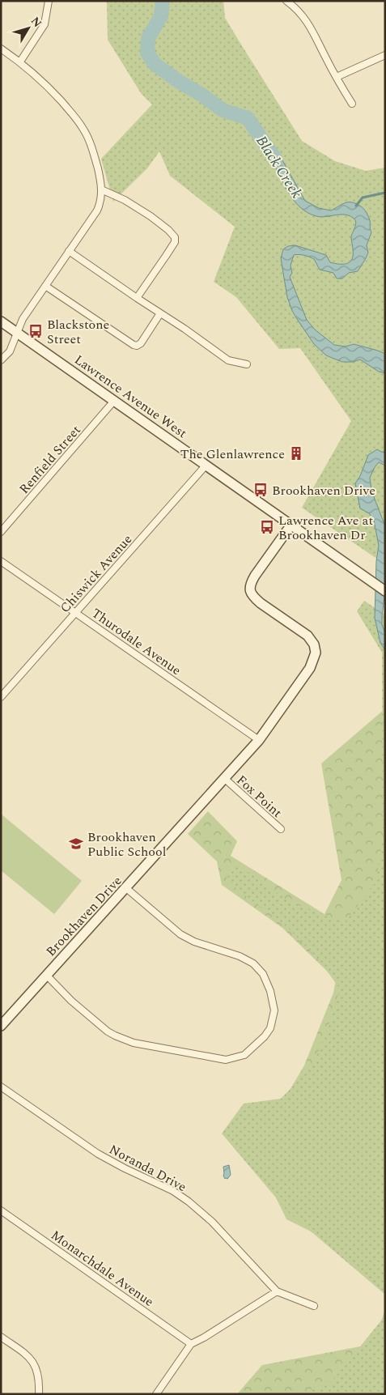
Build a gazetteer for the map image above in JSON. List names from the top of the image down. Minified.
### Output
{"streets":{"street":["Lawrence Avenue West","Renfield Street","Chiswick Avenue","Thurodale Avenue","Fox Point","Brookhaven Drive","Noranda Drive","Monarchdale Avenue"]},"crossings":[["Lawrence Avenue West","Renfield Street"],["Lawrence Avenue West","Chiswick Avenue"],["Lawrence Avenue West","Brookhaven Drive"],["Chiswick Avenue","Thurodale Avenue"],["Thurodale Avenue","Brookhaven Drive"],["Fox Point","Brookhaven Drive"]],"water":["Black Creek"],"places":{"bus stop":["Blackstone Street","Brookhaven Drive","Lawrence Ave at Brookhaven Dr"],"building":["The Glenlawrence"],"school or university":["Brookhaven Public School"]},"north":"top right"}
